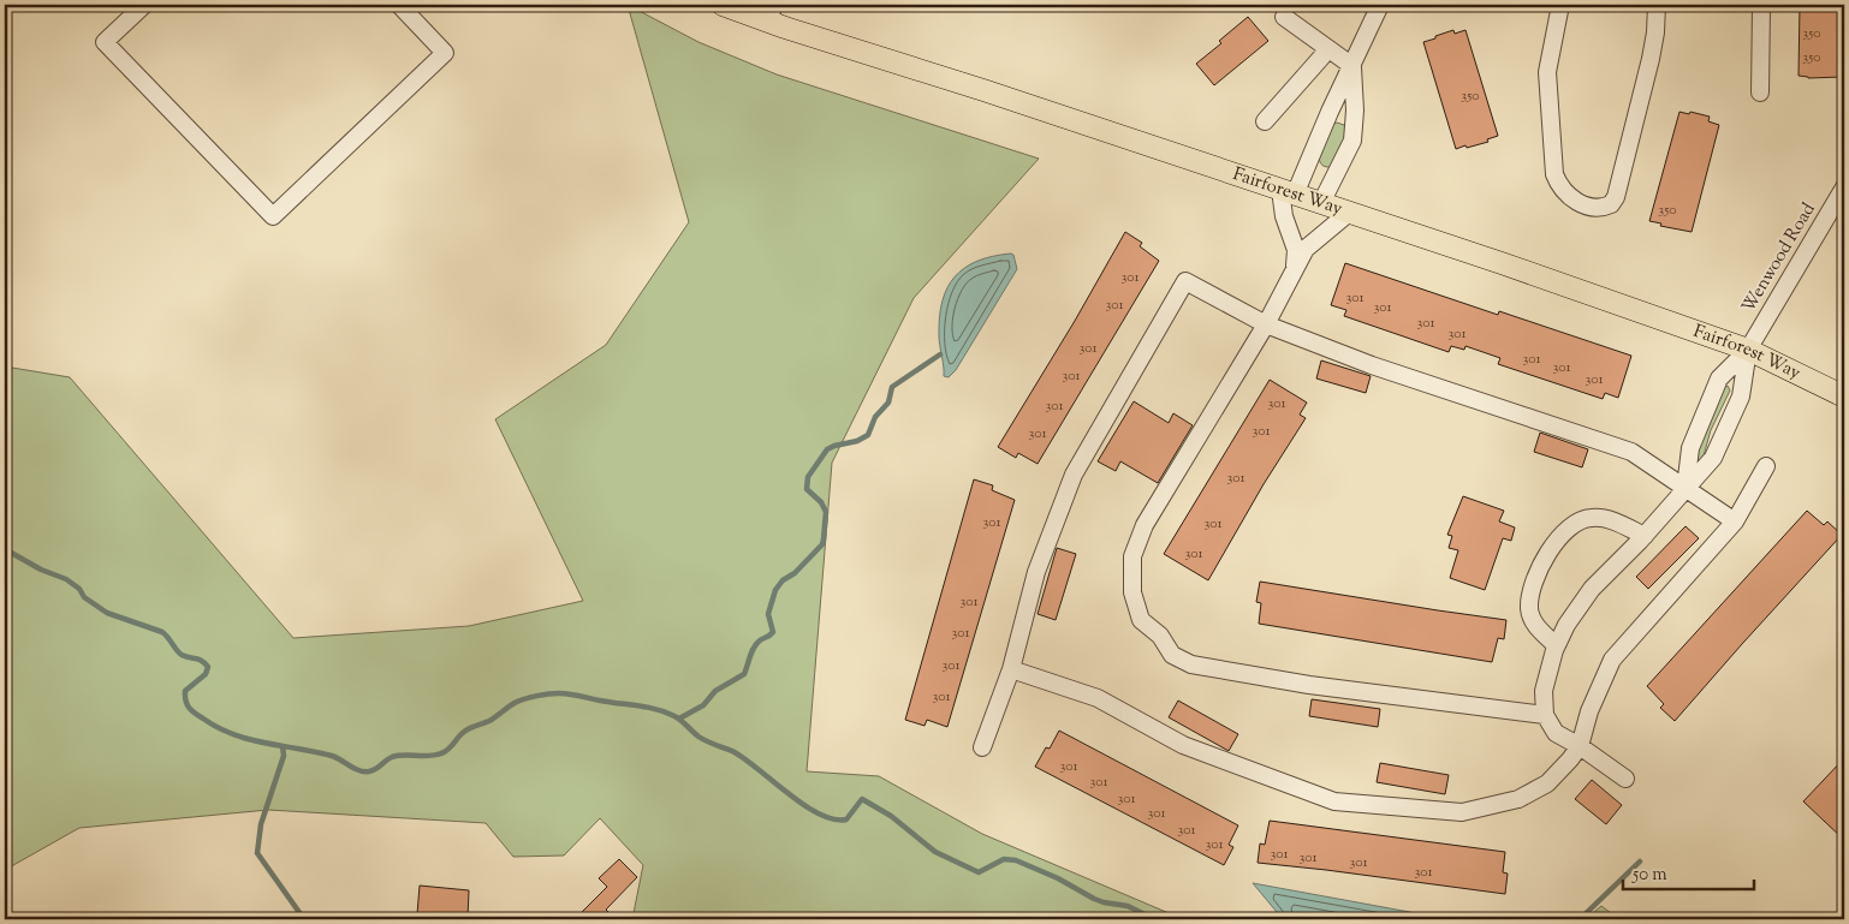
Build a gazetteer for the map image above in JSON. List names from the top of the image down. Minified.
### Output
{"streets":{"main road":["Fairforest Way"],"street":["Wenwood Road"]},"crossings":[["Fairforest Way","Wenwood Road"]],"house_numbers":["350","350","350","350","301","301","301","301","301","301","301","301","301","301","301","301","301","301","301","301","301","301","301","301","301","301","301","301","301","301","301","301","301","301","301","301","301"],"scale_bar":"50 m"}
